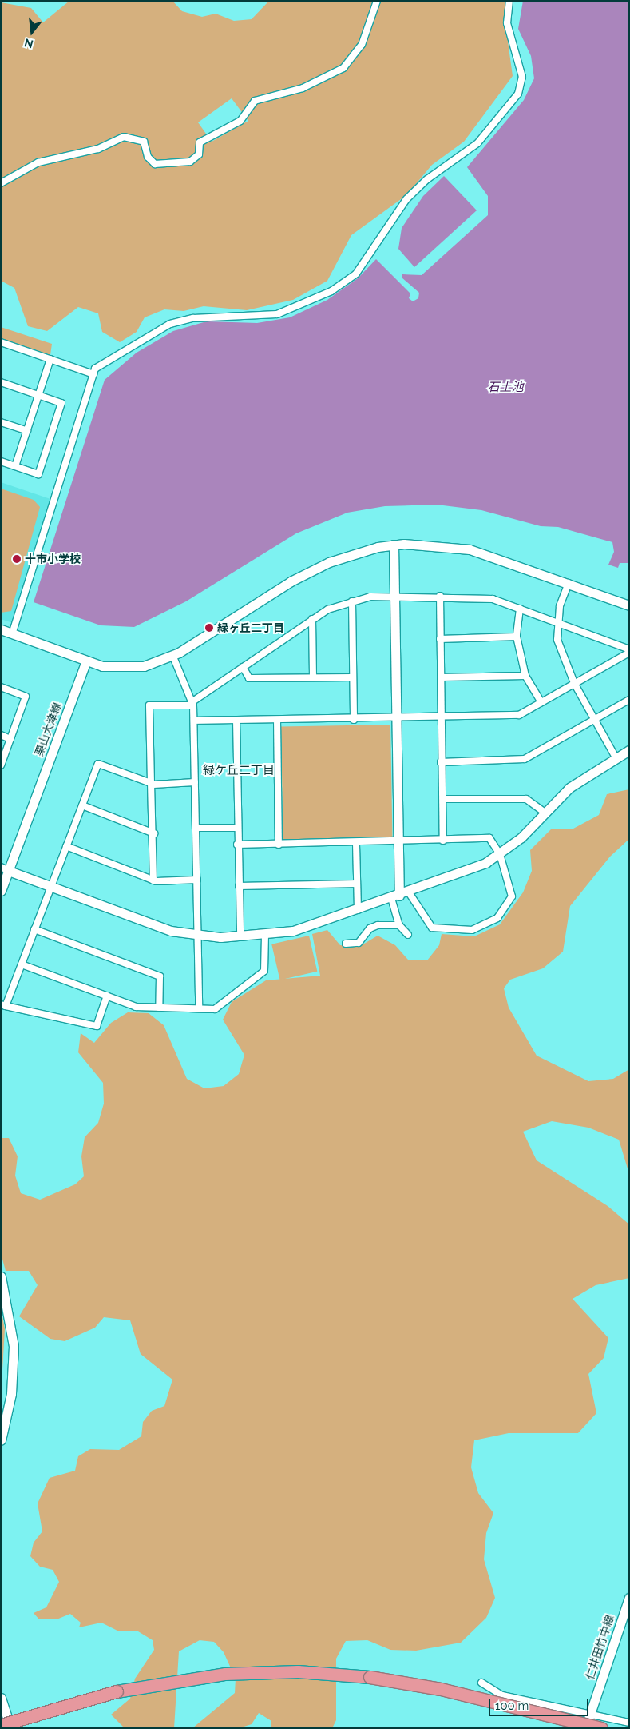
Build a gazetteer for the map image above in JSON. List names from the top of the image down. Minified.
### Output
{"streets":{"street":["栗山大津線","仁井田竹中線"]},"districts":["緑ケ丘二丁目"],"water":["石土池"],"places":["十市小学校","緑ヶ丘二丁目"],"scale_bar":"100 m","north":"bottom"}
